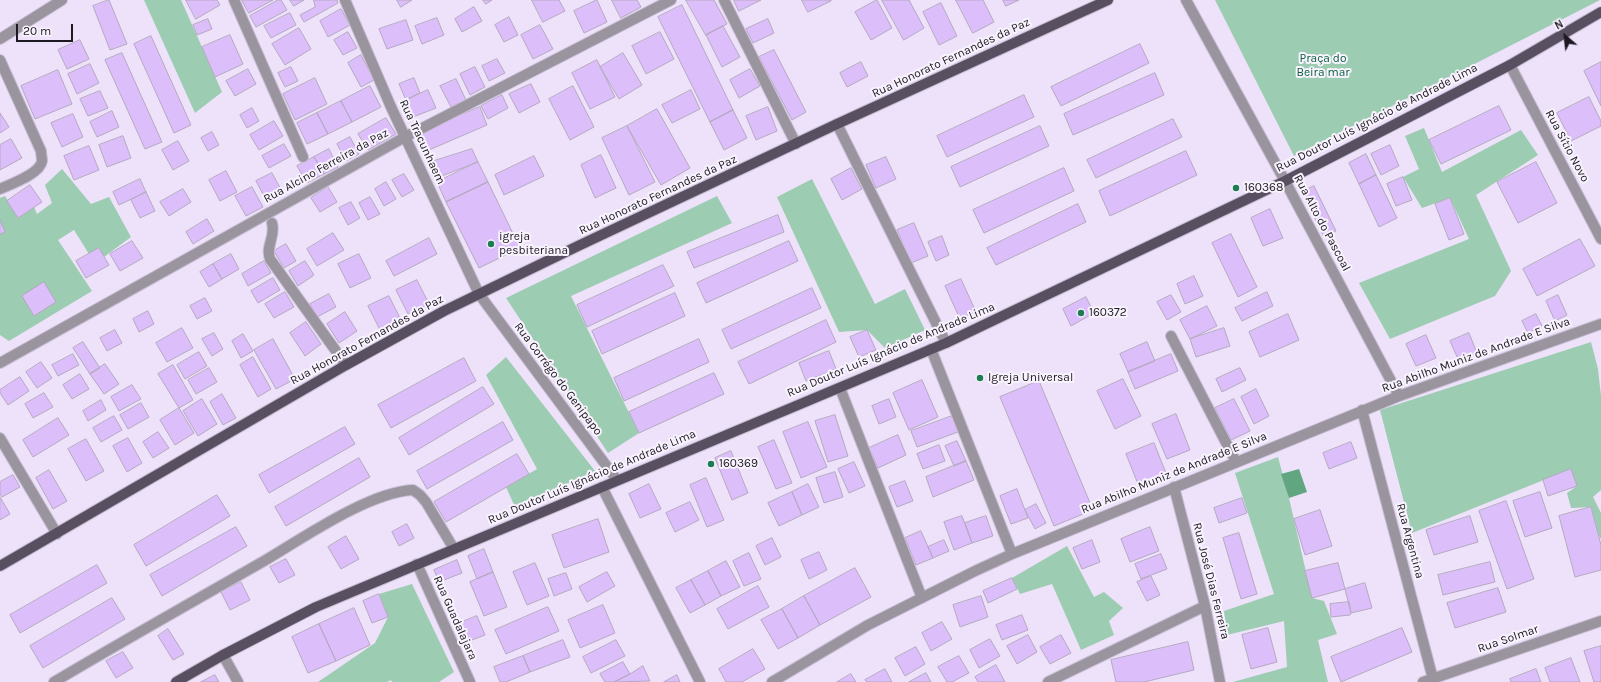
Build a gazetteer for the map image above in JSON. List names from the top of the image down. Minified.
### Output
{"streets":{"main road":["Rua Honorato Fernandes da Paz","Rua Doutor Luís Ignácio de Andrade Lima"],"street":["Rua Tracunhaem","Rua Sítio Novo","Rua Alcino Ferreira da Paz","Rua Alto do Pascoal","Rua Abilho Muniz de Andrade E Silva","Rua Corrégo do Genipapo","Rua Argentina","Rua José Dias Ferreira","Rua Guadalajara","Rua Solmar"]},"crossings":[["Rua Honorato Fernandes da Paz","Rua Tracunhaem"],["Rua Honorato Fernandes da Paz","Rua Corrégo do Genipapo"],["Rua Doutor Luís Ignácio de Andrade Lima","Rua Sítio Novo"],["Rua Doutor Luís Ignácio de Andrade Lima","Rua Alto do Pascoal"],["Rua Doutor Luís Ignácio de Andrade Lima","Rua Corrégo do Genipapo"],["Rua Doutor Luís Ignácio de Andrade Lima","Rua Guadalajara"],["Rua Tracunhaem","Rua Alcino Ferreira da Paz"],["Rua Tracunhaem","Rua Corrégo do Genipapo"],["Rua Alto do Pascoal","Rua Abilho Muniz de Andrade E Silva"],["Rua Abilho Muniz de Andrade E Silva","Rua Argentina"],["Rua Abilho Muniz de Andrade E Silva","Rua José Dias Ferreira"],["Rua Argentina","Rua Solmar"]],"parks":["Praça do Beira mar"],"places":["160368","igreja pesbiteriana","160372","Igreja Universal","160369"],"scale_bar":"20 m","north":"top left"}
